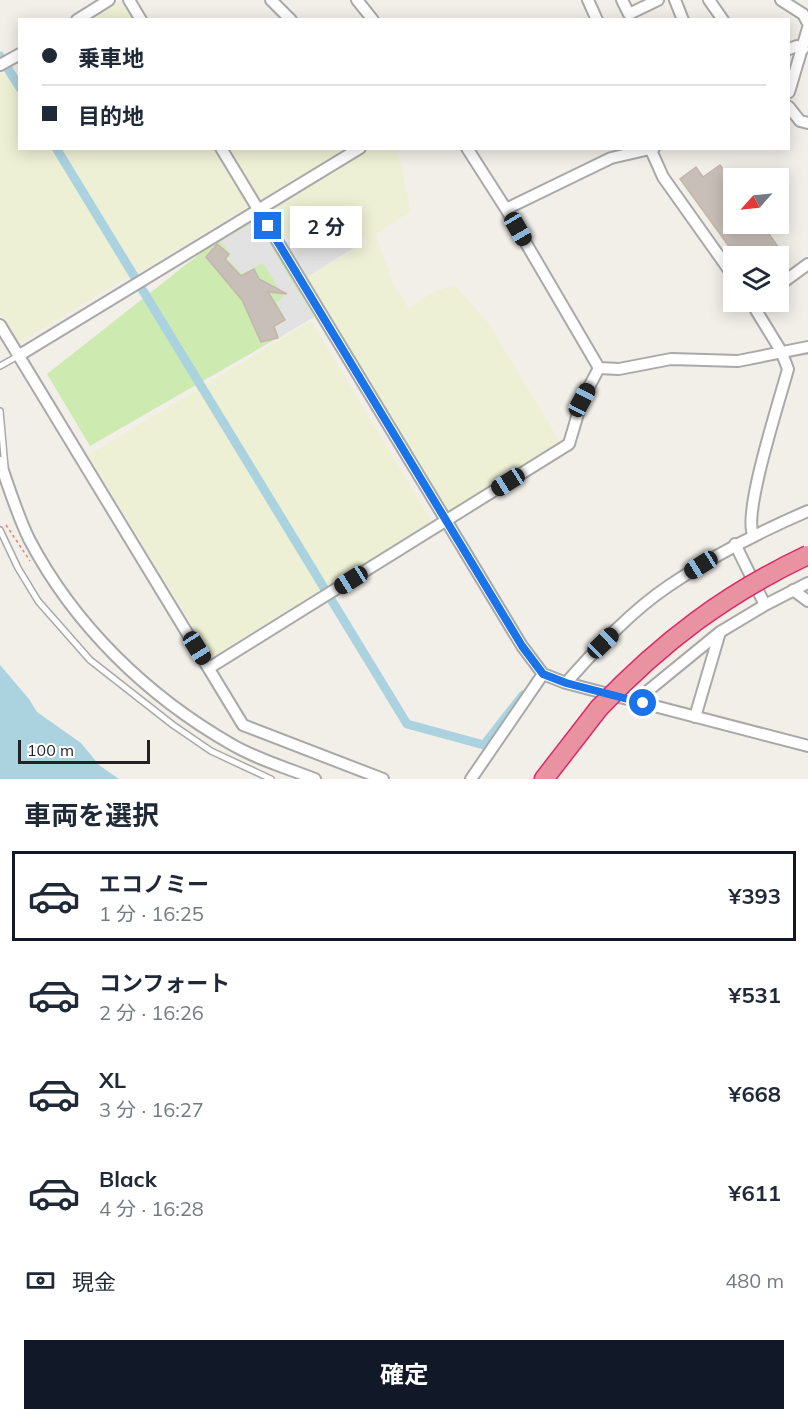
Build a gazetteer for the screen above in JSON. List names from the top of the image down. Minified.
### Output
{"scale_bar":"100 m","north":"bottom left","page":{"banner":["乗車地","目的地"],"bubble":"2 分","scale":"100 m","heading":"車両を選択","list":[{"name":"エコノミー","note":"1 分 · 16:25","value":"¥393"},{"name":"コンフォート","note":"2 分 · 16:26","value":"¥531"},{"name":"XL","note":"3 分 · 16:27","value":"¥668"},{"name":"Black","note":"4 分 · 16:28","value":"¥611"}],"pay":["現金","480 m"],"buttons":"確定"}}
